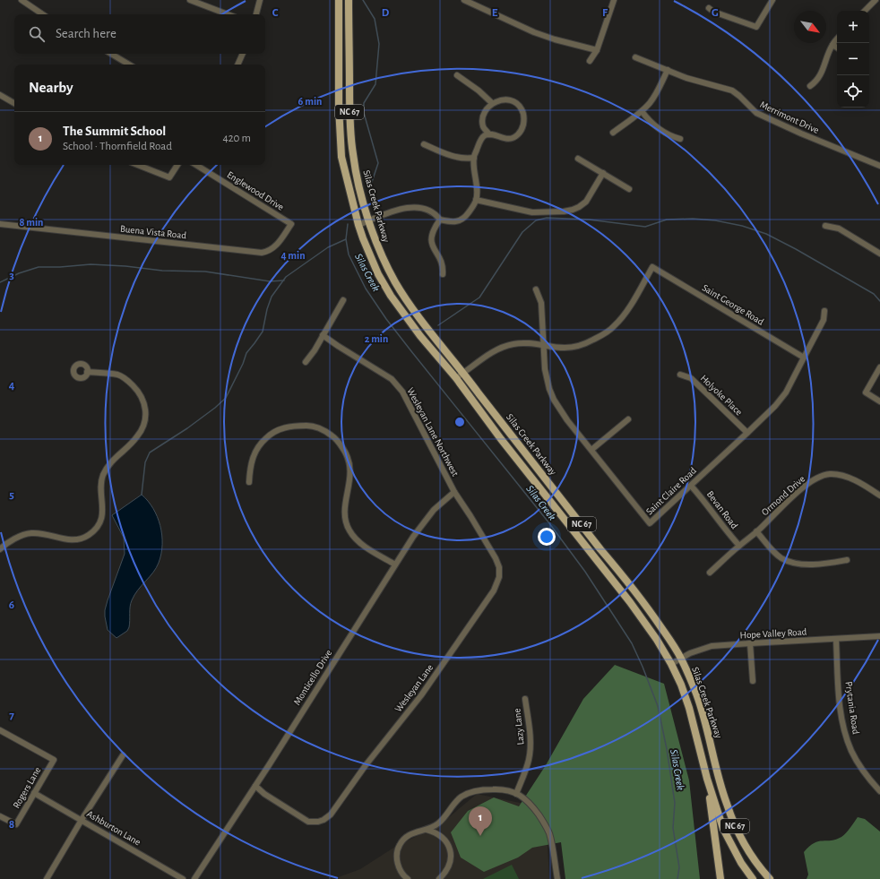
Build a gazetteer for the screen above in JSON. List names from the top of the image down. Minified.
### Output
{"streets":{"main road":["NC 67","Silas Creek Parkway"],"street":["Merrimont Drive","Englewood Drive","Buena Vista Road","Saint George Road","Holyoke Place","Wesleyan Lane Northwest","Saint Claire Road","Ormond Drive","Bevan Road","Hope Valley Road","Monticello Drive","Wesleyan Lane","Prytania Road","Lazy Lane","Rogers Lane","Ashburton Lane"]},"crossings":[["NC 67","Silas Creek Parkway"],["Englewood Drive","Buena Vista Road"],["Silas Creek Parkway","Hope Valley Road"],["Saint George Road","Saint Claire Road"],["Holyoke Place","Saint Claire Road"],["Wesleyan Lane Northwest","Monticello Drive"],["Wesleyan Lane Northwest","Wesleyan Lane"],["Saint Claire Road","Bevan Road"],["Ormond Drive","Bevan Road"],["Hope Valley Road","Prytania Road"],["Monticello Drive","Wesleyan Lane"],["Rogers Lane","Ashburton Lane"]],"water":["Silas Creek"],"north":"bottom right","page":{"map_buttons":["+","−"],"search":"Search here","heading":"Nearby","list":[{"mark":"1","name":"The Summit School","note":"School · Thornfield Road","value":"420 m"}],"pins":"1"},"grid":{"columns":["C","D","E","F","G"],"rows":["3","4","5","6","7","8"]},"rings":["6 min","8 min","4 min","2 min"]}
